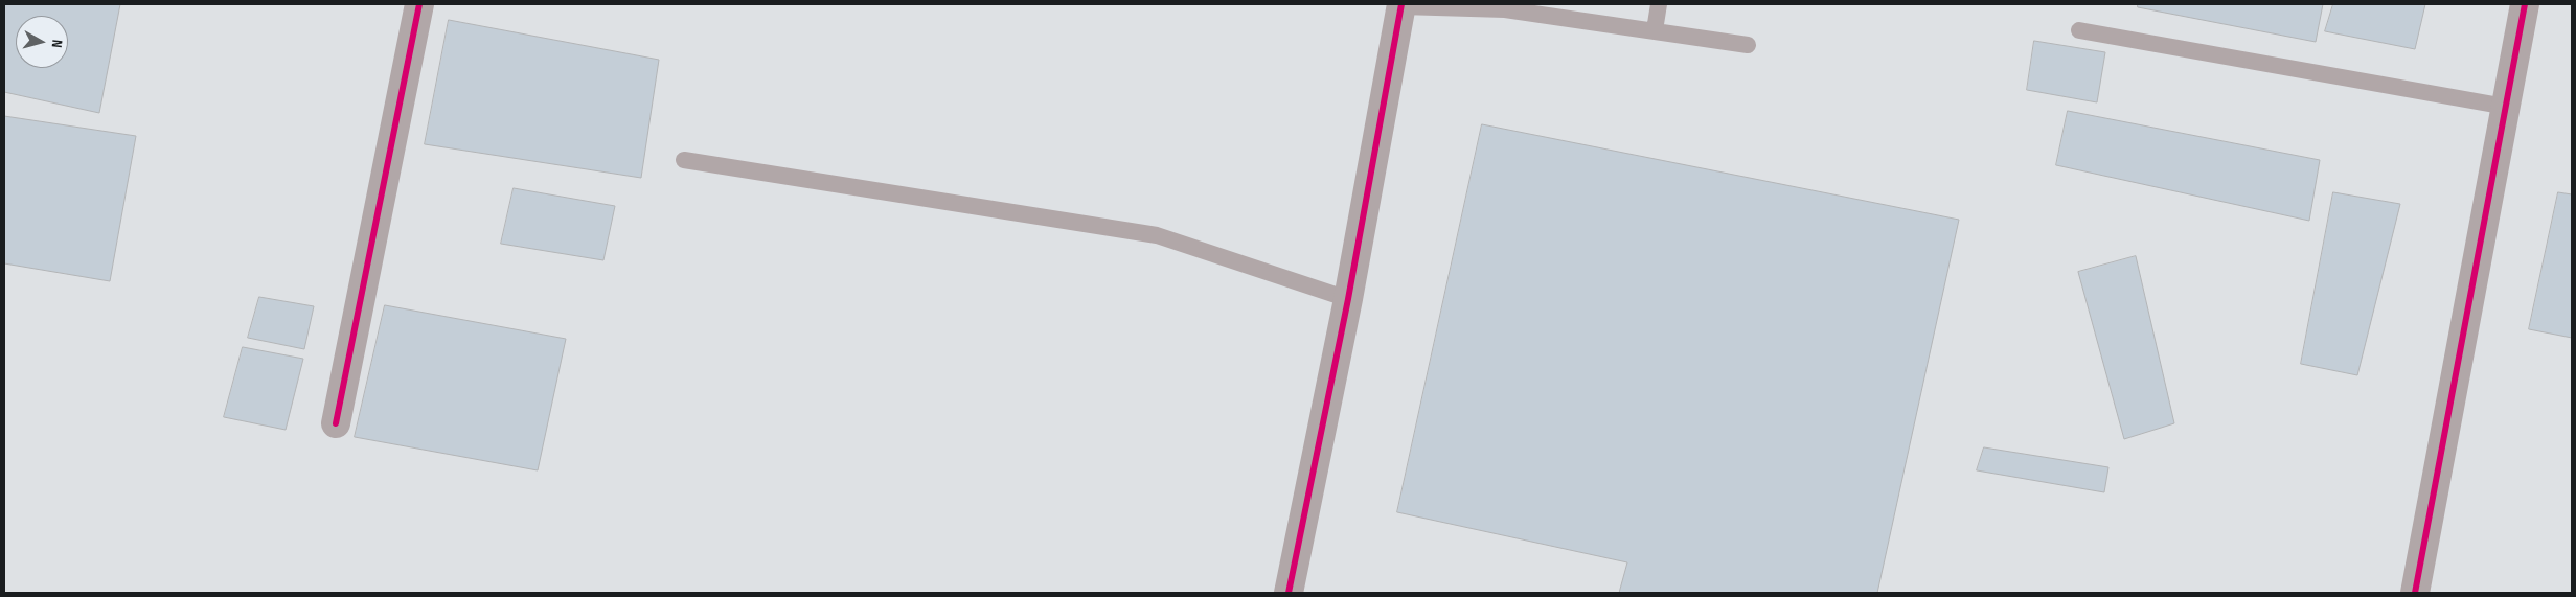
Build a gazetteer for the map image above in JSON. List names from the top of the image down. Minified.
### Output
{"north":"right"}
